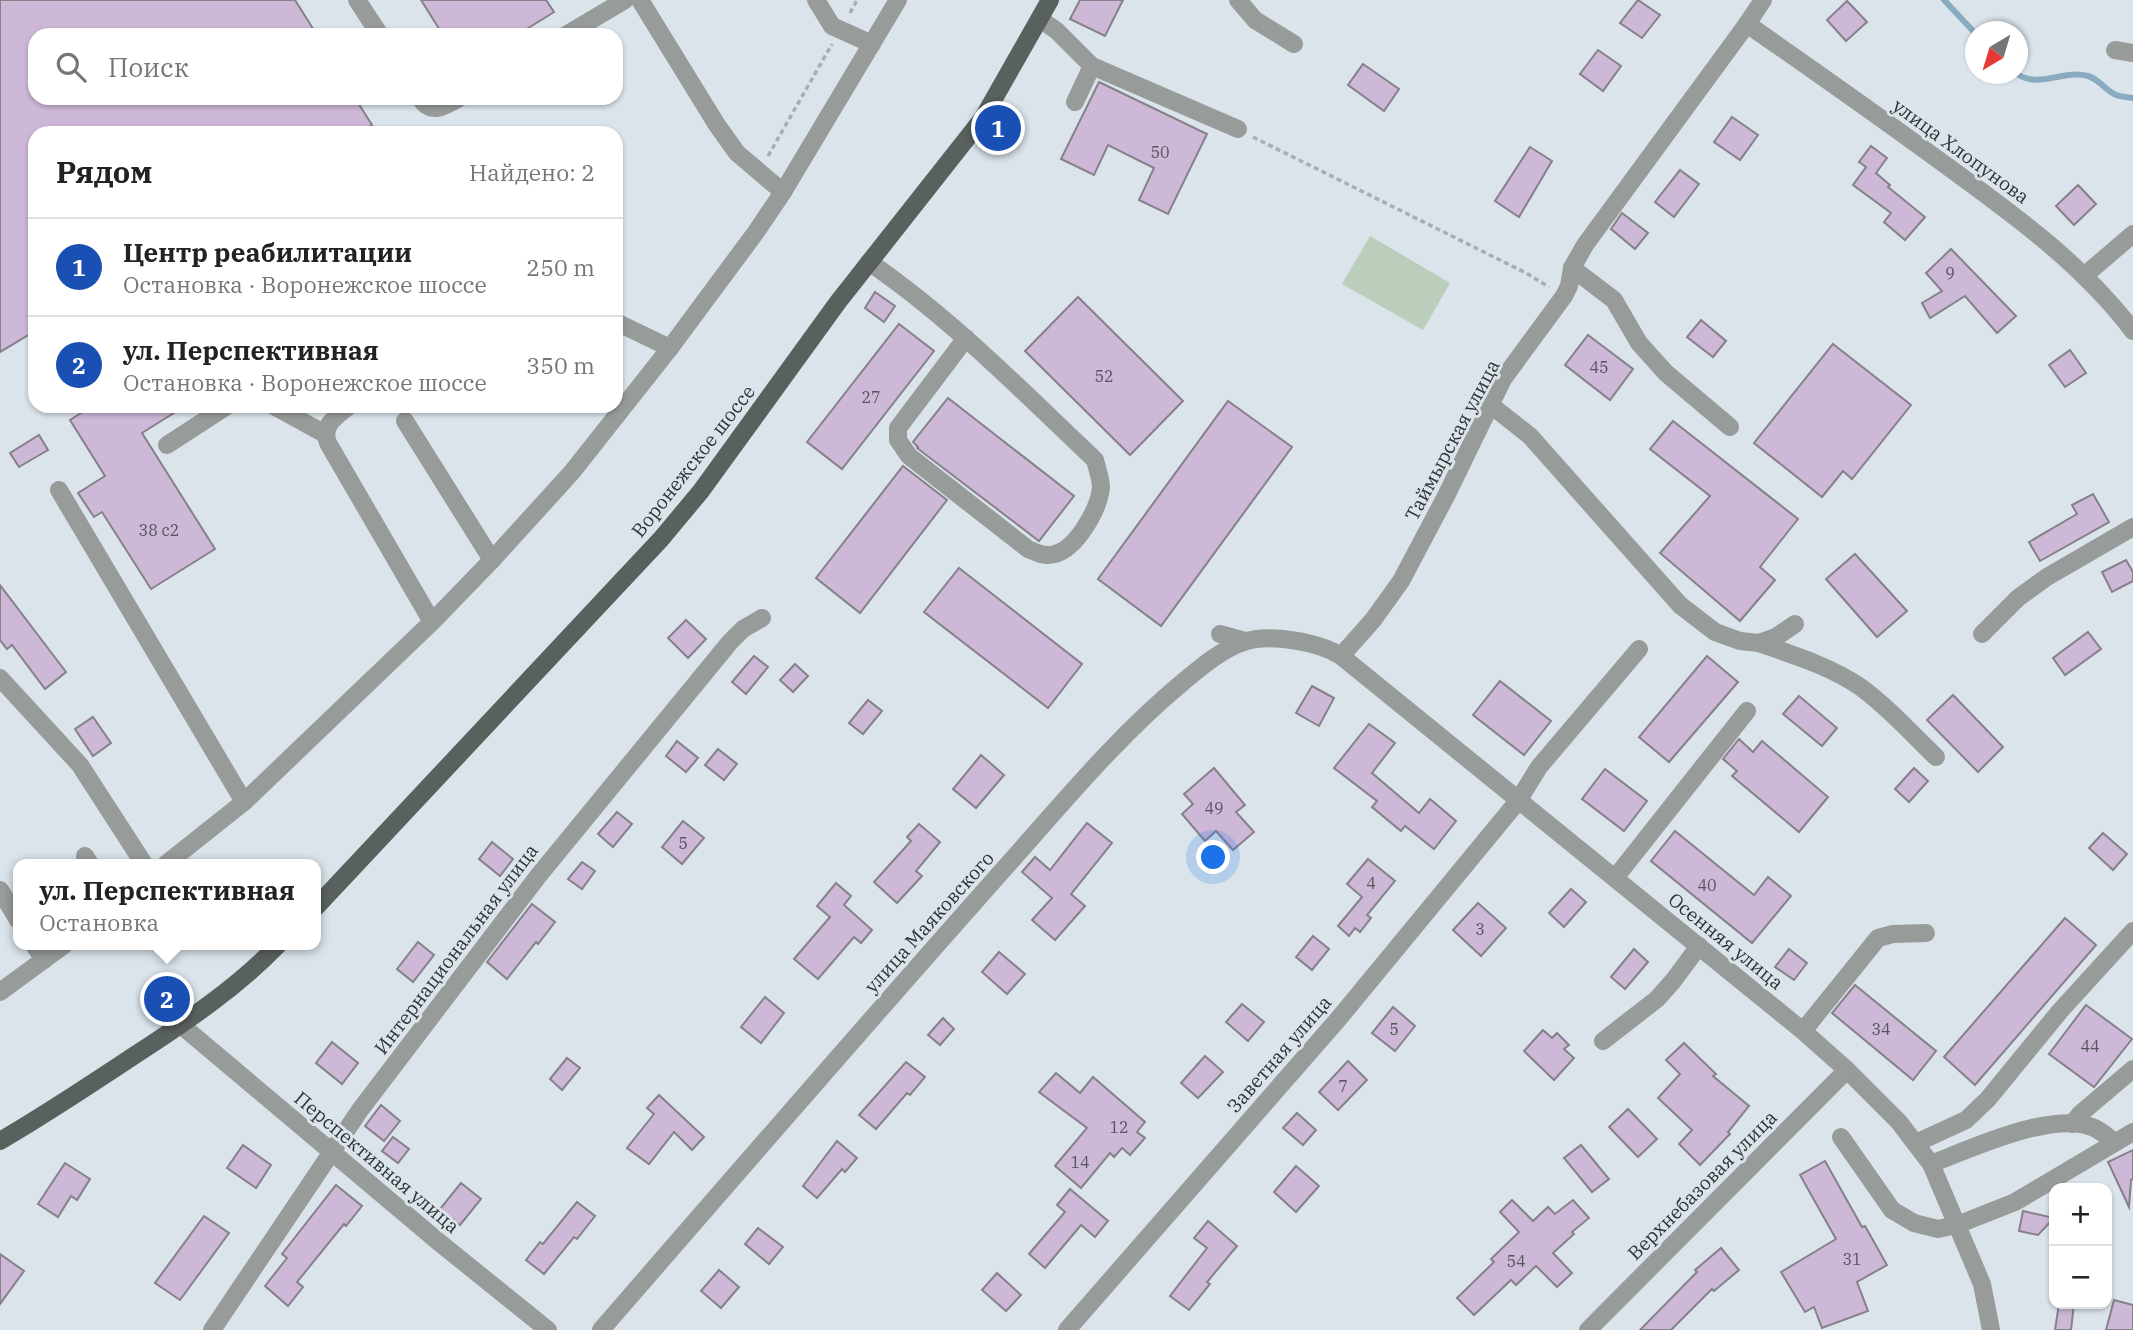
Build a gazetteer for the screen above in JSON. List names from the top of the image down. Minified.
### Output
{"streets":{"main road":["Воронежское шоссе"],"street":["улица Хлопунова","Таймырская улица","улица Маяковского","Осенняя улица","Интернациональная улица","Заветная улица","Перспективная улица","Верхнебазовая улица"]},"crossings":[["улица Хлопунова","Таймырская улица"],["Таймырская улица","улица Маяковского"],["Таймырская улица","Осенняя улица"],["улица Маяковского","Осенняя улица"],["Осенняя улица","Заветная улица"],["Осенняя улица","Верхнебазовая улица"],["Интернациональная улица","Перспективная улица"]],"house_numbers":["50","9","45","52","27","38 с2","49","5","4","40","3","5","34","44","7","12","14","31","54"],"north":"bottom left","page":{"search":"Поиск","pins":["1","2"],"heading":["Рядом","Найдено: 2"],"list":[{"mark":"1","name":"Центр реабилитации","note":"Остановка · Воронежское шоссе","value":"250 m"},{"mark":"2","name":"ул. Перспективная","note":"Остановка · Воронежское шоссе","value":"350 m"}],"popup":["ул. Перспективная","Остановка"],"map_buttons":["+","−"]}}
